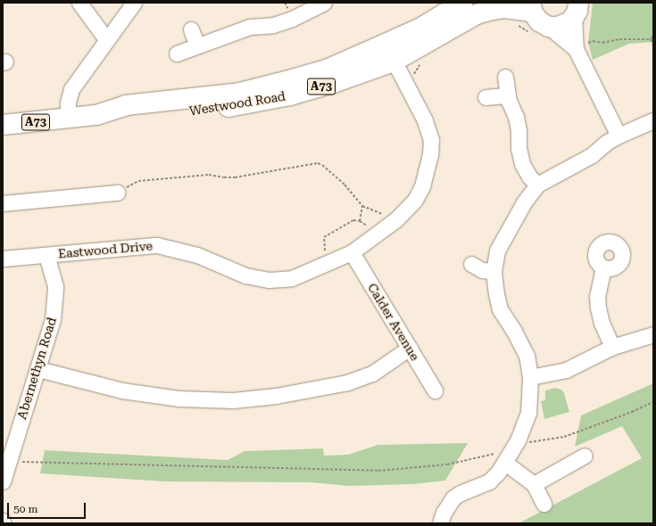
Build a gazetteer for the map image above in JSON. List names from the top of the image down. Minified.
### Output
{"streets":{"main road":["A73","Westwood Road"],"street":["Eastwood Drive","Calder Avenue","Abernethyn Road"]},"crossings":[["A73","Westwood Road"],["Westwood Road","Eastwood Drive"],["Eastwood Drive","Calder Avenue"],["Eastwood Drive","Abernethyn Road"]],"scale_bar":"50 m"}
